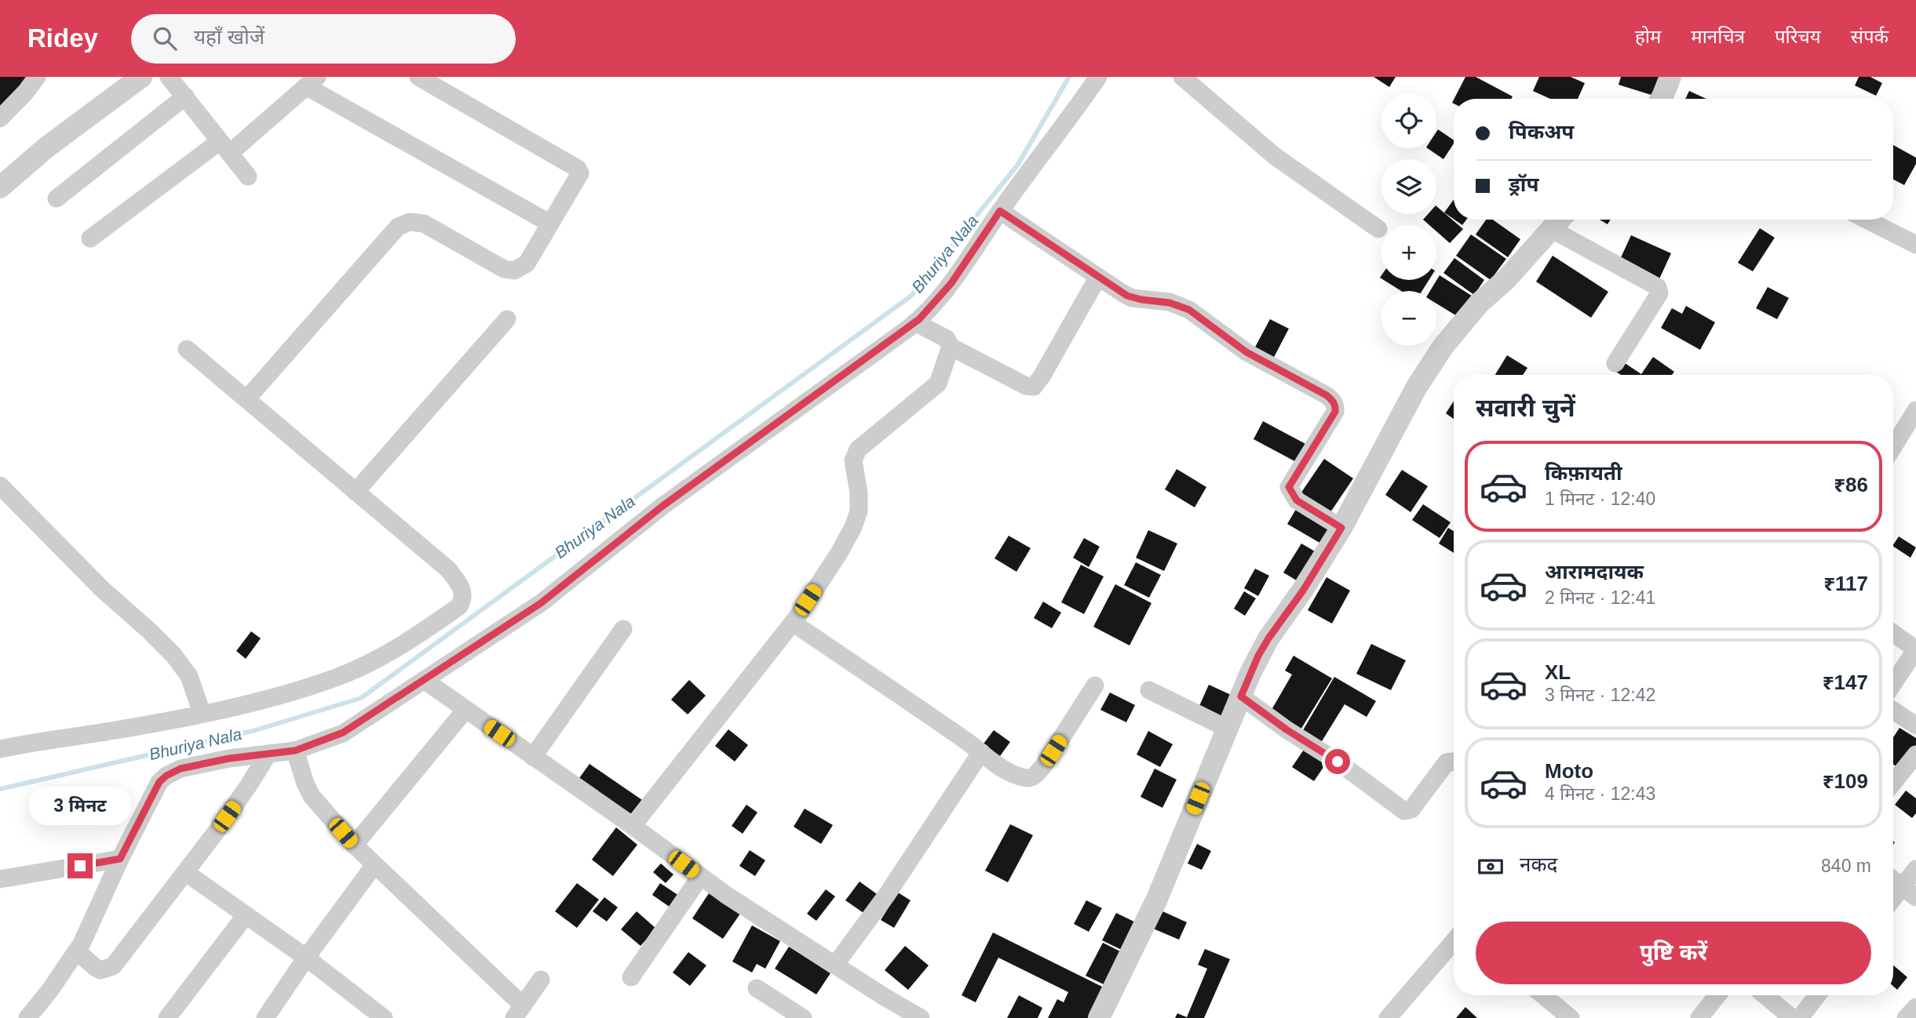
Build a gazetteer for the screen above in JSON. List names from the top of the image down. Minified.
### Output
{"water":["Bhuriya Nala"],"page":{"header":"Ridey","search":"यहाँ खोजें","nav":["होम","मानचित्र","परिचय","संपर्क"],"map_buttons":["+","−"],"banner":["पिकअप","ड्रॉप"],"heading":"सवारी चुनें","list":[{"name":"किफ़ायती","note":"1 मिनट · 12:40","value":"₹86"},{"name":"आरामदायक","note":"2 मिनट · 12:41","value":"₹117"},{"name":"XL","note":"3 मिनट · 12:42","value":"₹147"},{"name":"Moto","note":"4 मिनट · 12:43","value":"₹109"}],"bubble":"3 मिनट","pay":["नकद","840 m"],"buttons":"पुष्टि करें"}}
